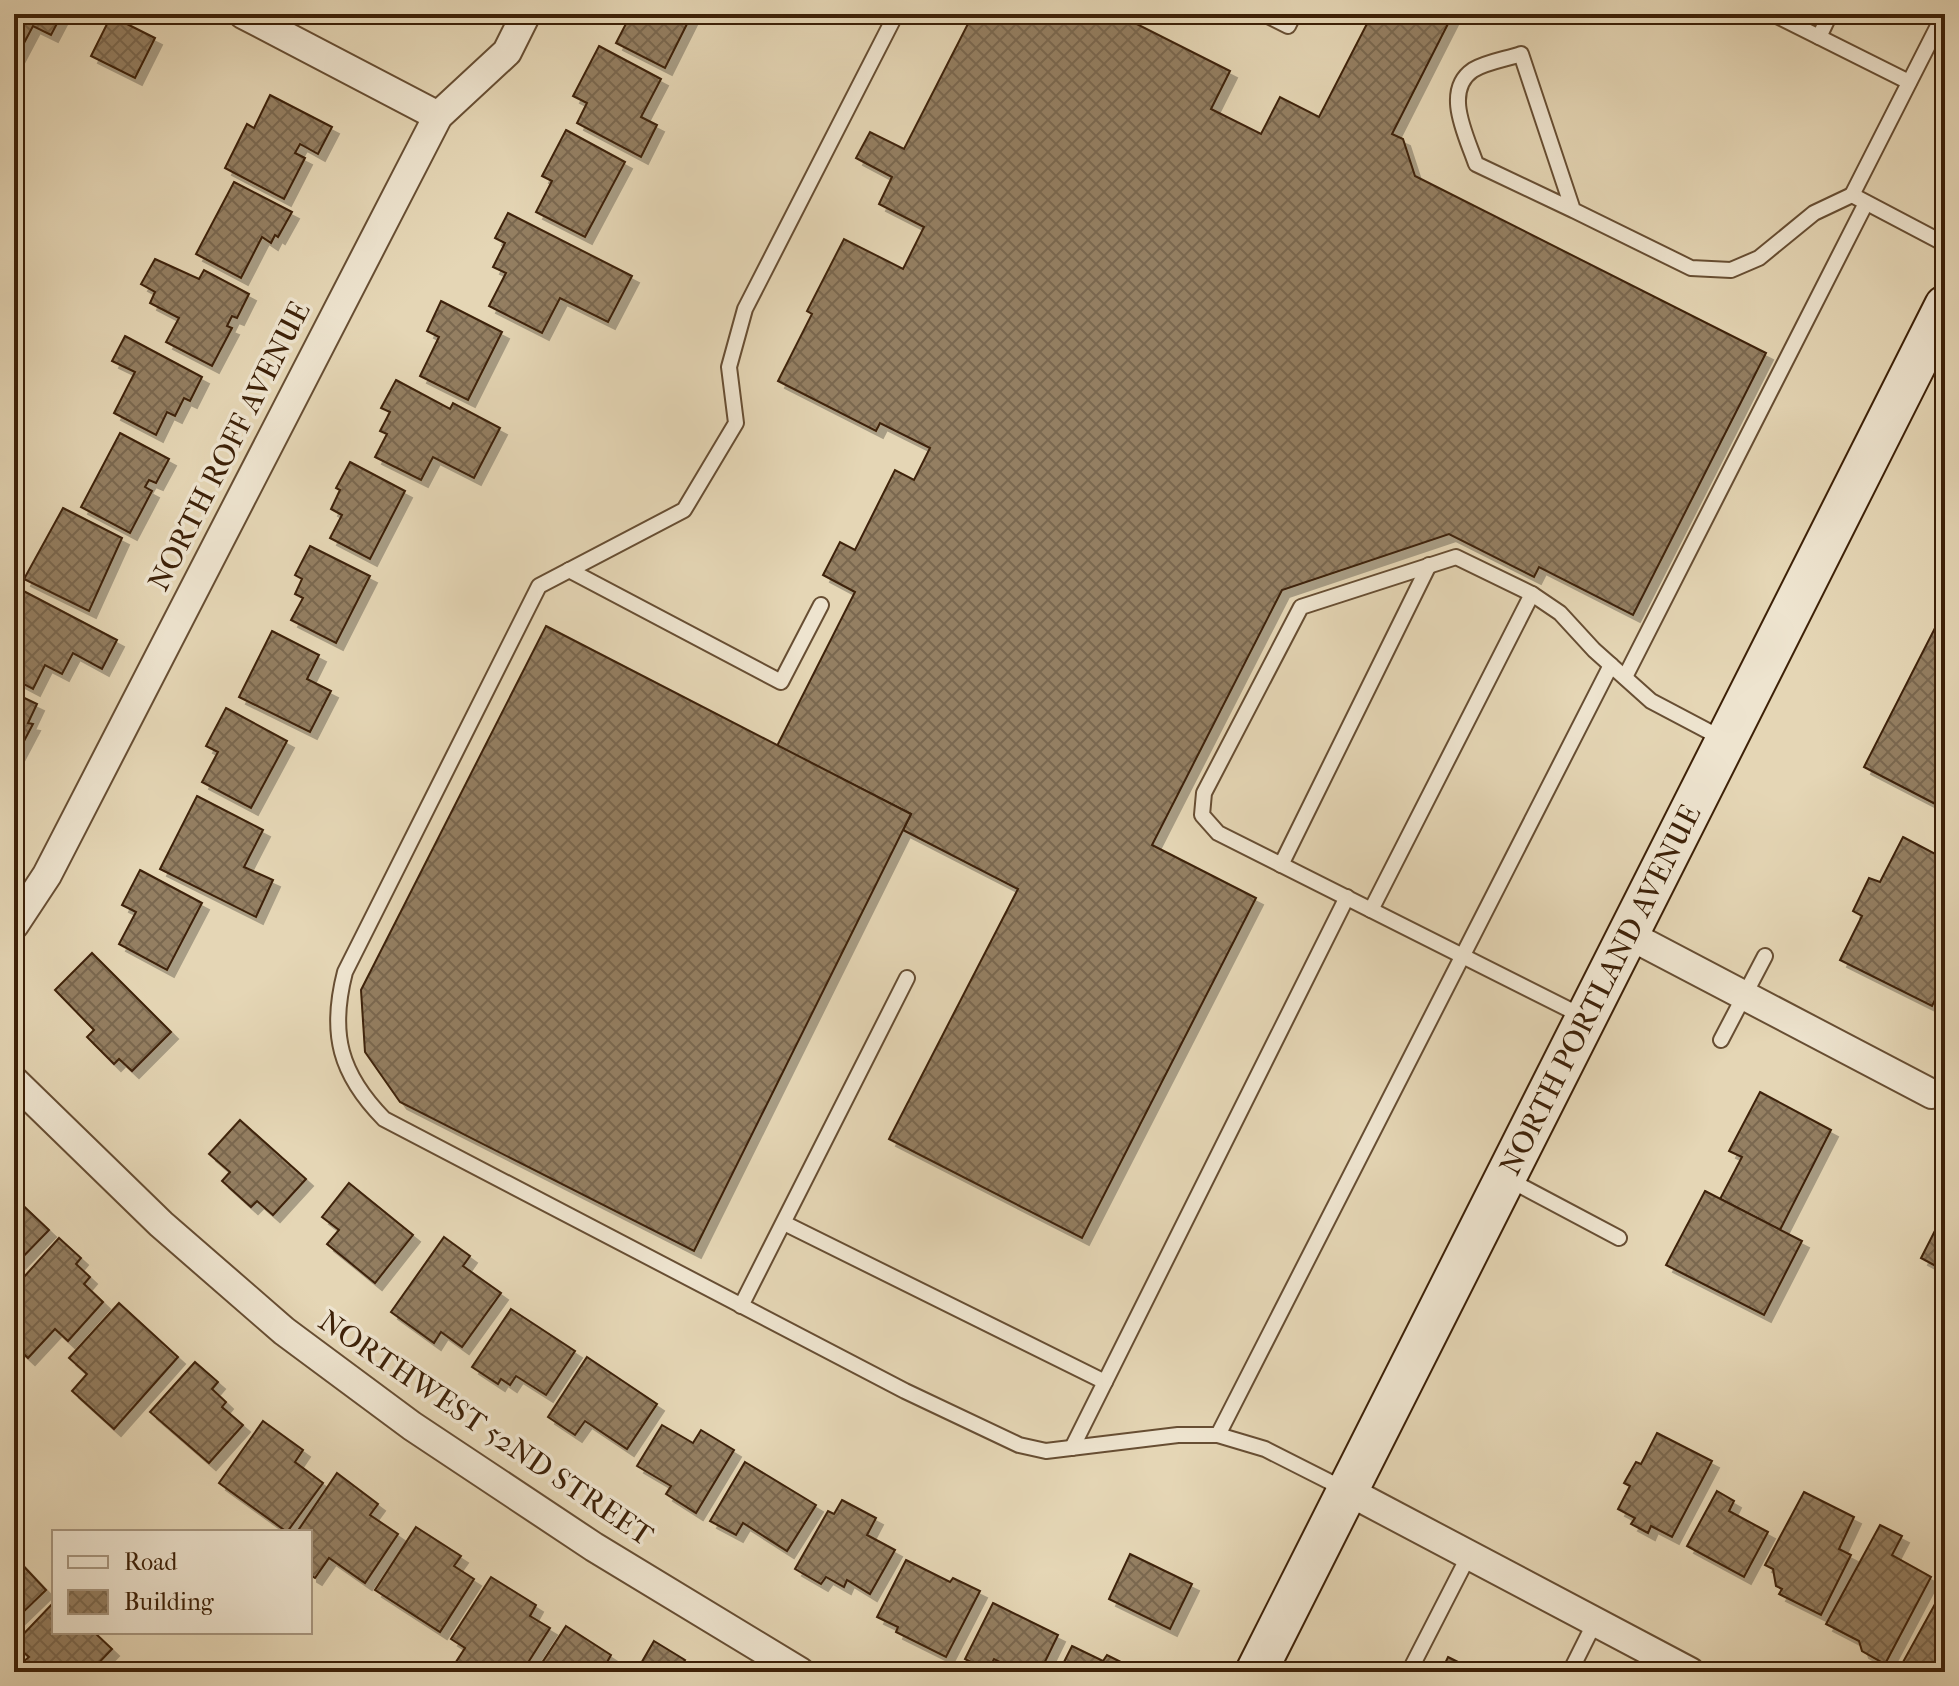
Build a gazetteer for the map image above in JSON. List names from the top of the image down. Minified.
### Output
{"streets":{"main road":["NORTH PORTLAND AVENUE"],"street":["NORTH ROFF AVENUE","NORTHWEST 52ND STREET"]},"legend":["Road","Building"]}
